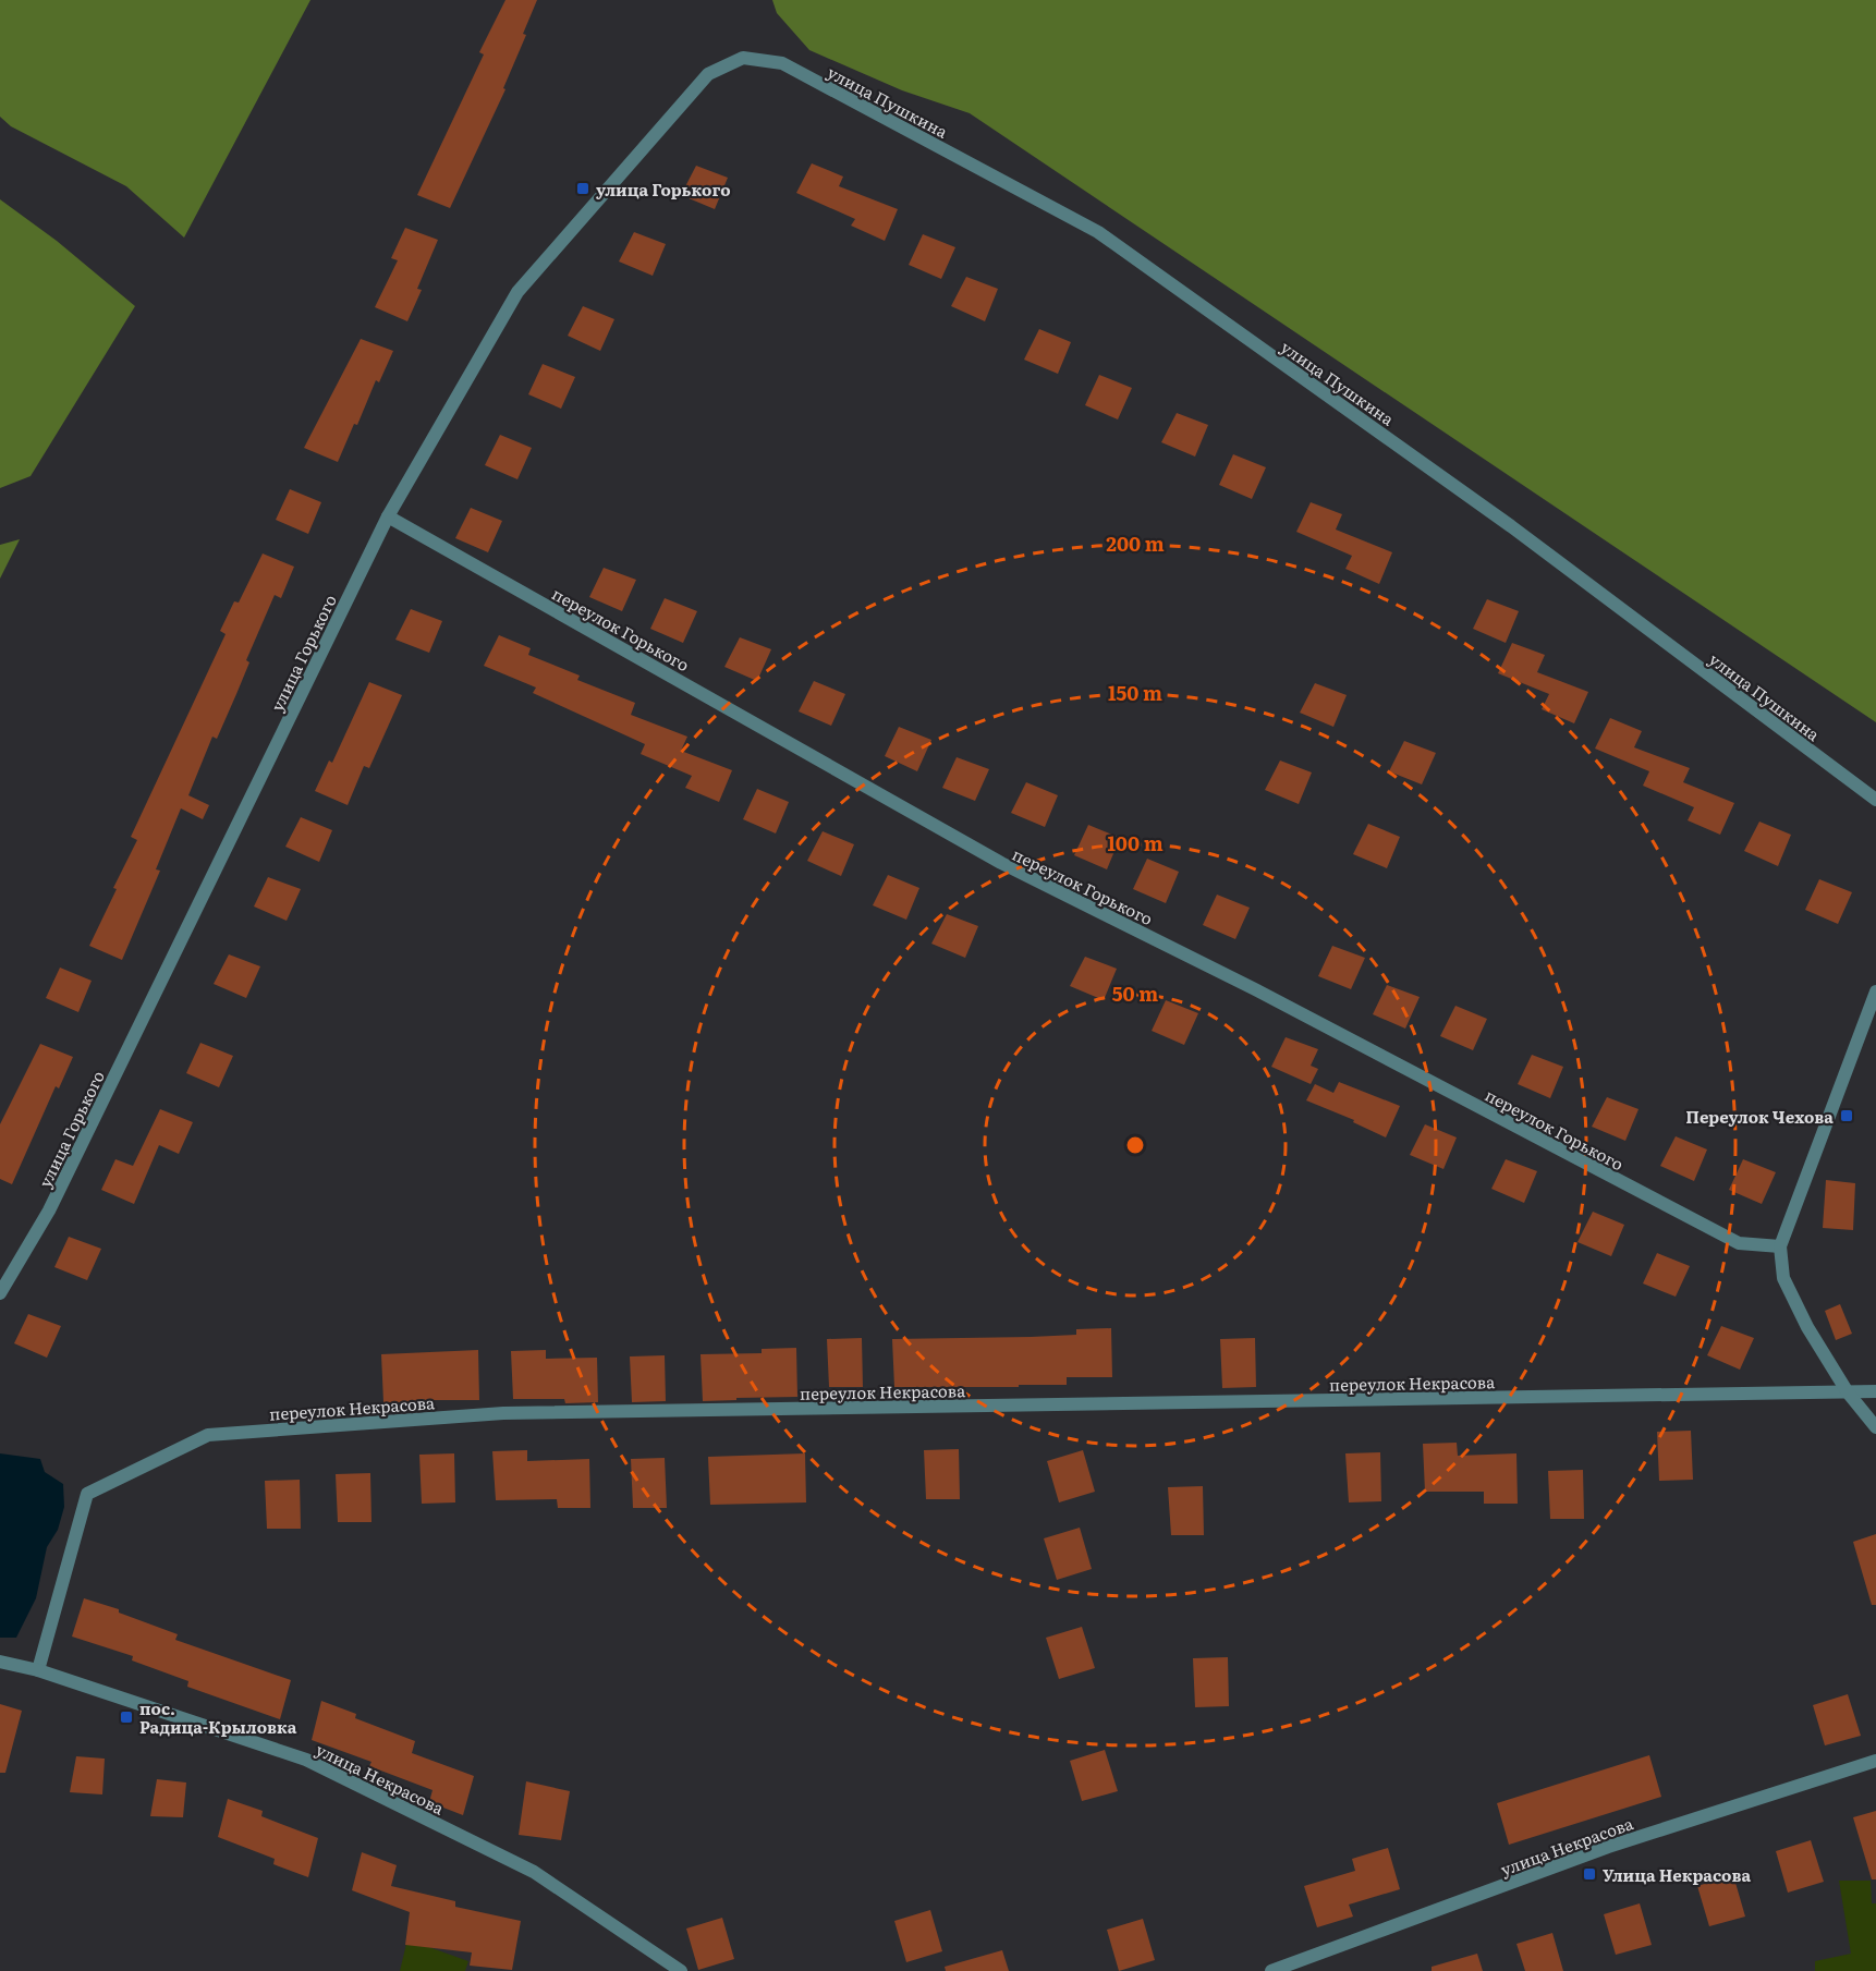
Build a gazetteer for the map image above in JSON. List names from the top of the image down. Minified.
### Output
{"streets":{"street":["улица Пушкина","переулок Горького","улица Горького","переулок Некрасова","улица Некрасова"]},"crossings":[["улица Пушкина","улица Горького"],["переулок Горького","улица Горького"],["переулок Некрасова","улица Некрасова"]],"places":{"transit":["улица Горького","Переулок Чехова","пос. Радица-Крыловка","Улица Некрасова"]},"rings":["200 m","150 m","100 m","50 m"]}
